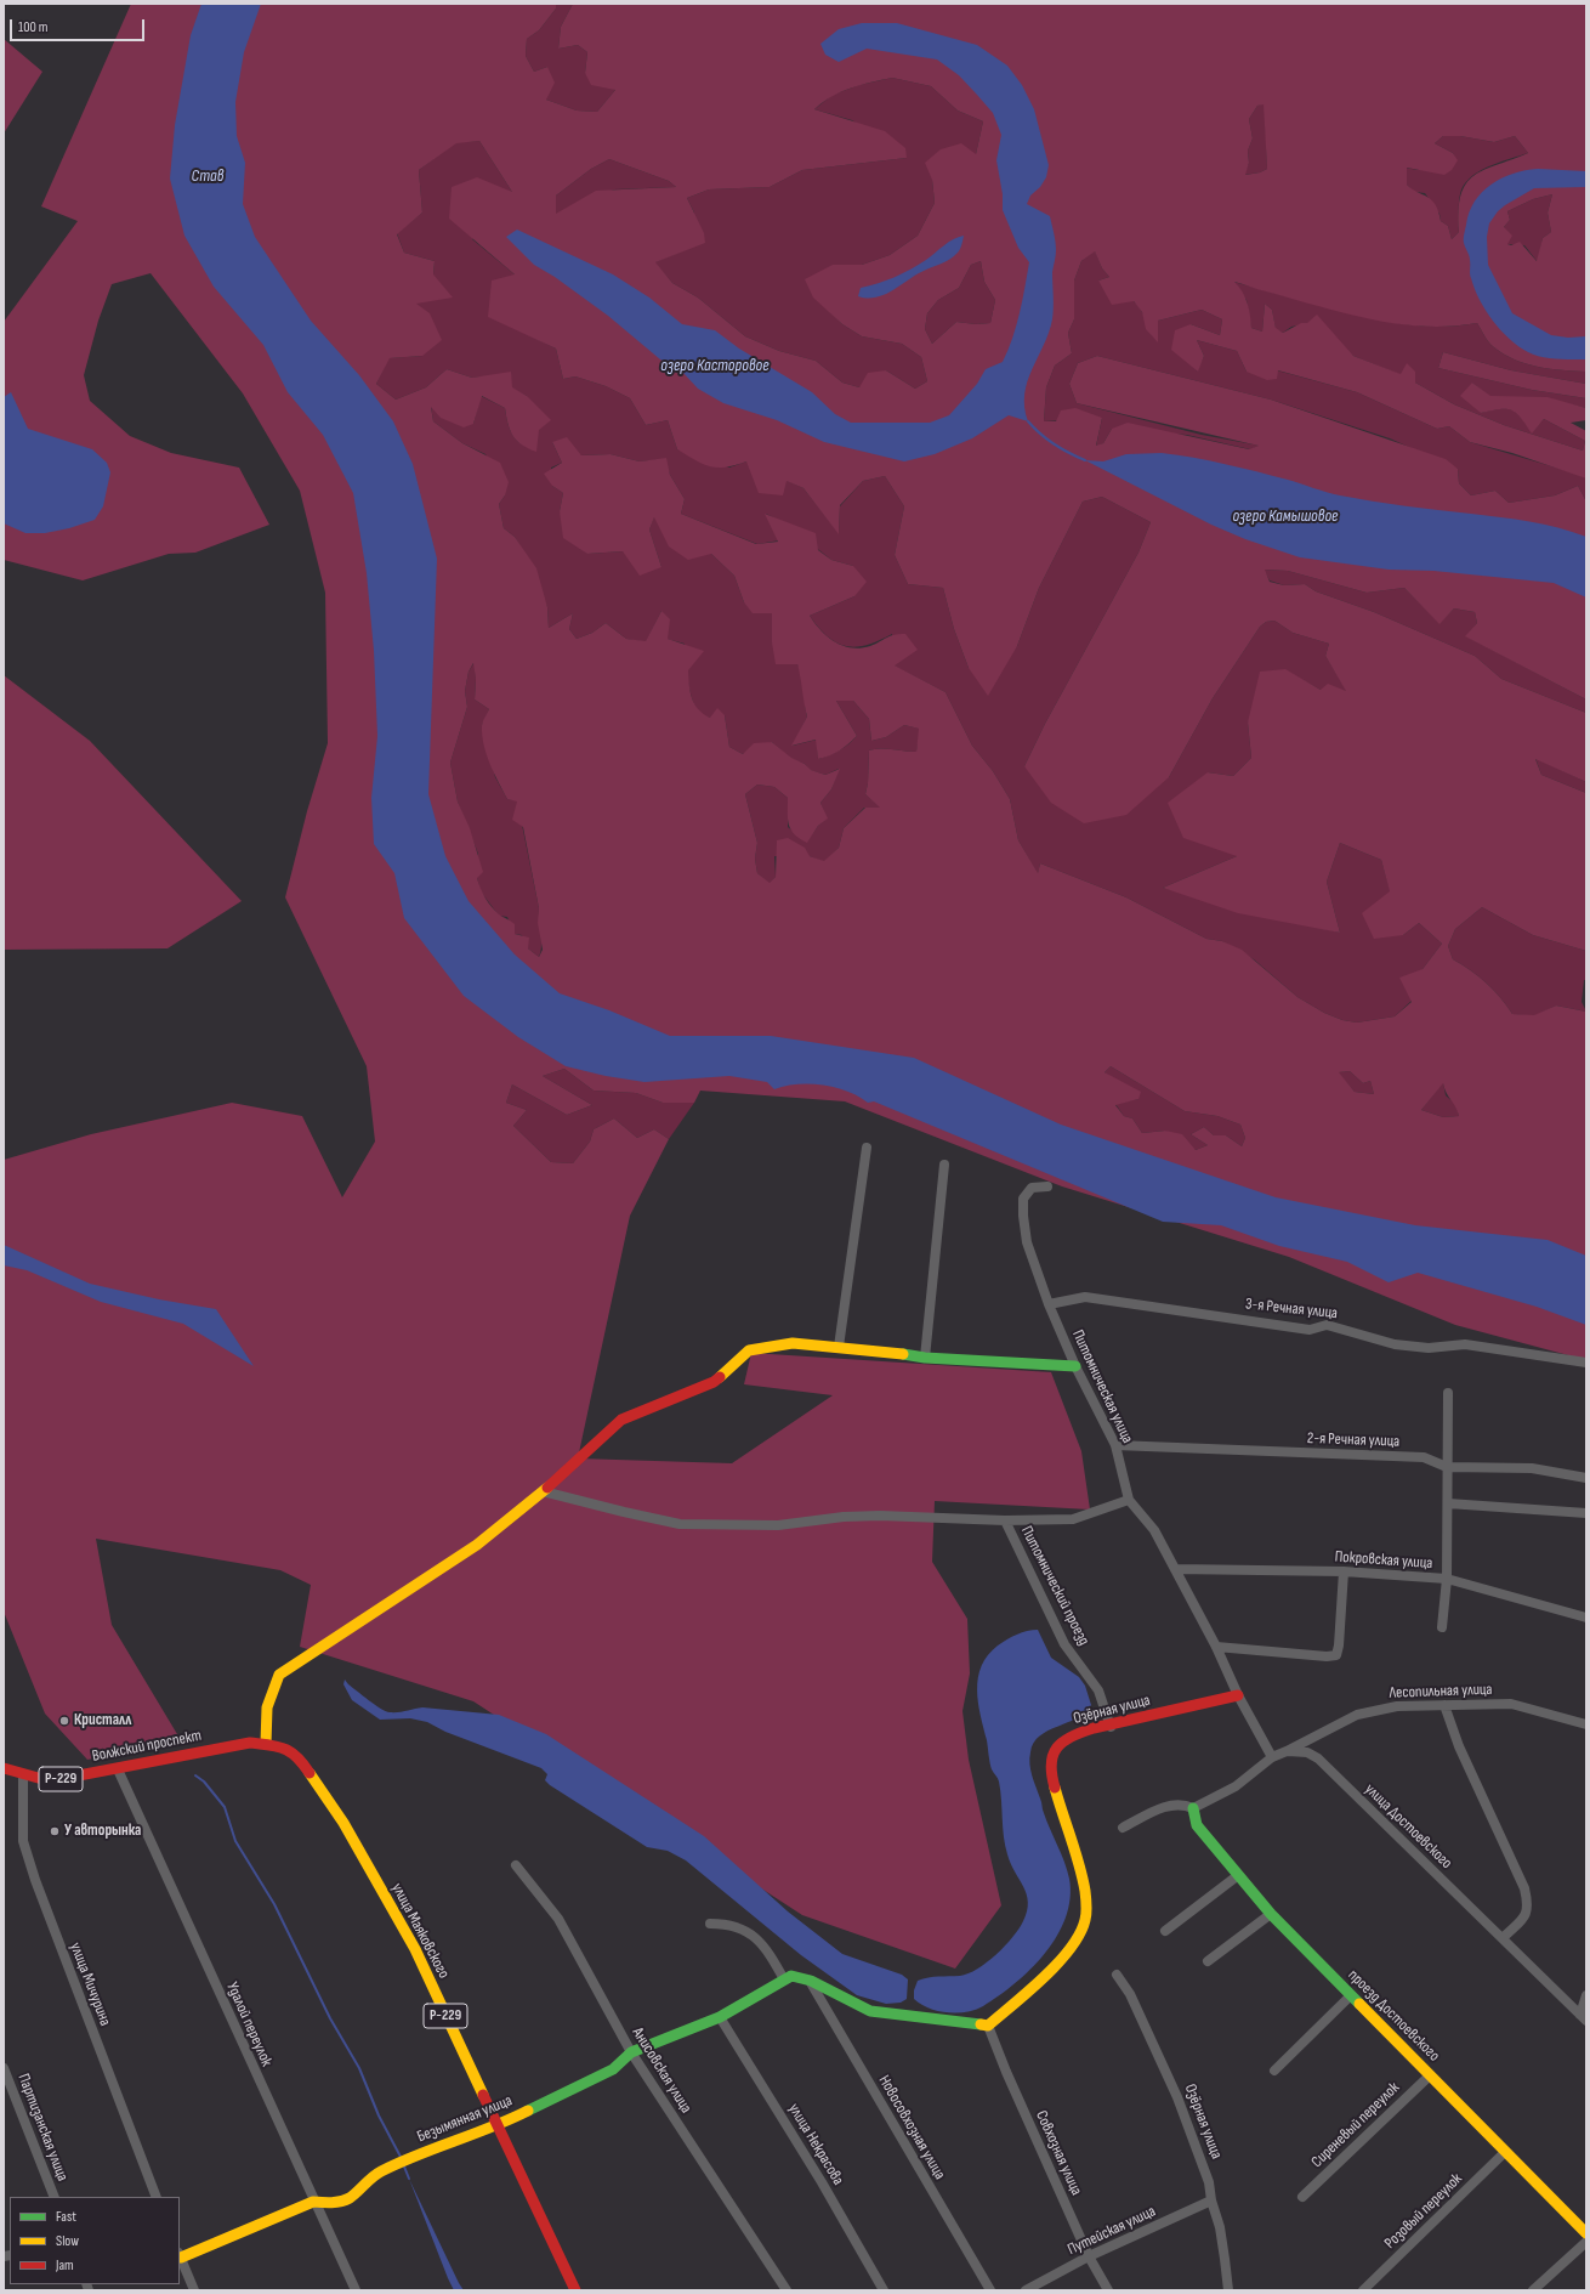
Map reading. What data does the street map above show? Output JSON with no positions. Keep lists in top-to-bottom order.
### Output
{
  "streets": {
    "street": [
      "3-я Речная улица",
      "Питомническая улица",
      "2-я Речная улица",
      "Покровская улица",
      "Питомнический проезд",
      "Лесопильная улица",
      "Озёрная улица",
      "Волжский проспект",
      "Р-229",
      "улица Достоевского",
      "улица Маяковского",
      "улица Мичурина",
      "проезд Достоевского",
      "Удалой переулок",
      "Анисовская улица",
      "Безымянная улица",
      "Сиреневый переулок",
      "Партизанская улица",
      "Новосовхозная улица",
      "улица Некрасова",
      "Совхозная улица",
      "Розовый переулок",
      "Путейская улица"
    ]
  },
  "crossings": [
    ["3-я Речная улица", "Питомническая улица"],
    ["Питомническая улица", "2-я Речная улица"],
    ["Питомническая улица", "Покровская улица"],
    ["Питомническая улица", "Питомнический проезд"],
    ["Питомническая улица", "Лесопильная улица"],
    ["Питомническая улица", "Озёрная улица"],
    ["Питомнический проезд", "Озёрная улица"],
    ["Лесопильная улица", "улица Достоевского"],
    ["Лесопильная улица", "проезд Достоевского"],
    ["Озёрная улица", "Совхозная улица"],
    ["Озёрная улица", "Путейская улица"],
    ["Волжский проспект", "улица Маяковского"],
    ["Волжский проспект", "улица Мичурина"],
    ["Волжский проспект", "Удалой переулок"],
    ["улица Маяковского", "Безымянная улица"],
    ["проезд Достоевского", "Сиреневый переулок"],
    ["проезд Достоевского", "Розовый переулок"],
    ["Удалой переулок", "Безымянная улица"],
    ["Анисовская улица", "Безымянная улица"],
    ["Безымянная улица", "улица Некрасова"],
    ["Совхозная улица", "Путейская улица"]
  ],
  "water": ["Став", "озеро Касторовое", "озеро Камышовое"],
  "places": ["Кристалл", "У авторынка"],
  "legend": ["Fast", "Slow", "Jam"],
  "scale_bar": "100 m"
}
